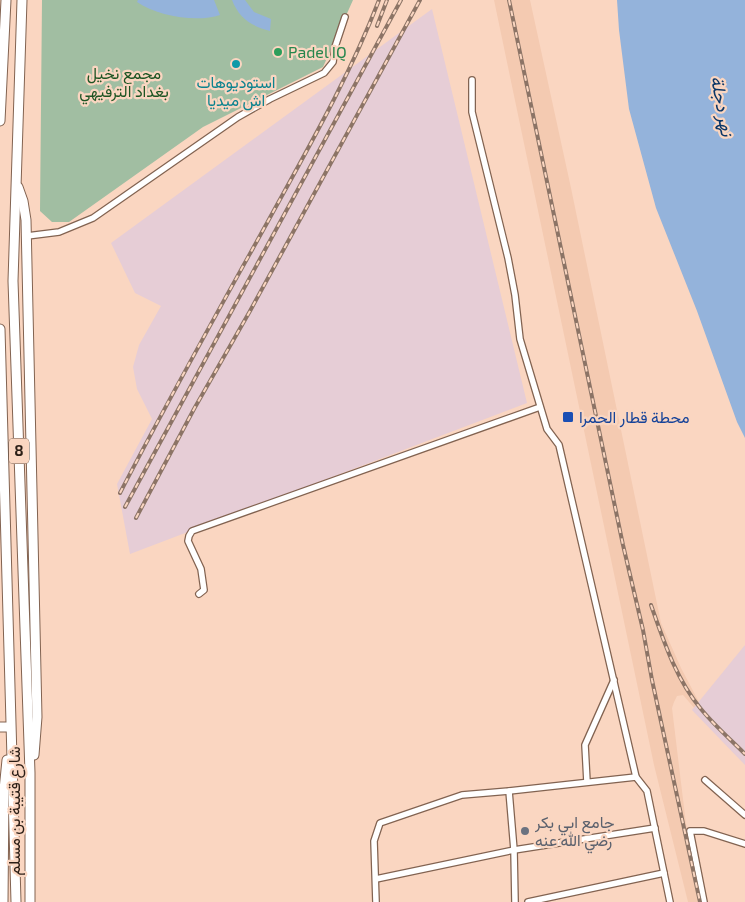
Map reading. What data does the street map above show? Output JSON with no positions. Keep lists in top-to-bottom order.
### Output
{
  "streets": {
    "highway": ["8", "شارع قتيبة بن مسلم"]
  },
  "water": ["نهر دجلة"],
  "parks": ["مجمع نخيل بغداد الترفيهي"],
  "places": {
    "other": ["Padel IQ", "استوديوهات اش ميديا", "جامع ابي بكر رضي الله عنه"],
    "transit": ["محطة قطار الحمرا"]
  }
}
